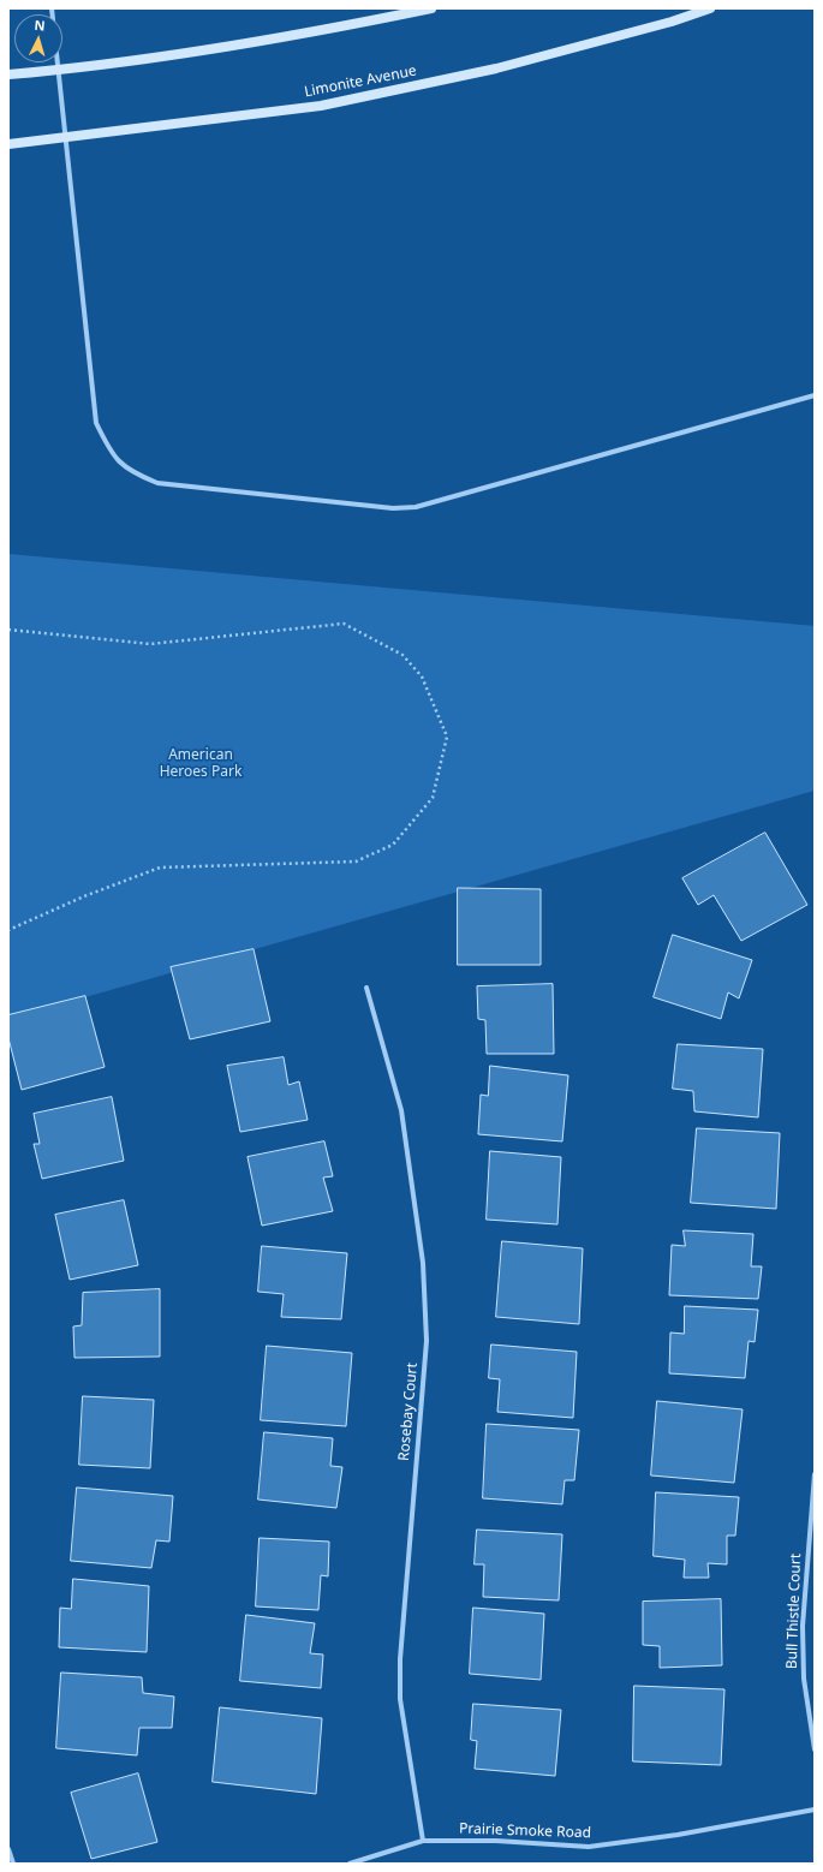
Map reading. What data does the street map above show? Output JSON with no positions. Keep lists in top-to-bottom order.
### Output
{
  "streets": {
    "main road": ["Limonite Avenue"],
    "street": ["Rosebay Court", "Bull Thistle Court", "Prairie Smoke Road"]
  },
  "crossings": [
    ["Rosebay Court", "Prairie Smoke Road"]
  ],
  "parks": ["American Heroes Park"],
  "north": "top"
}
